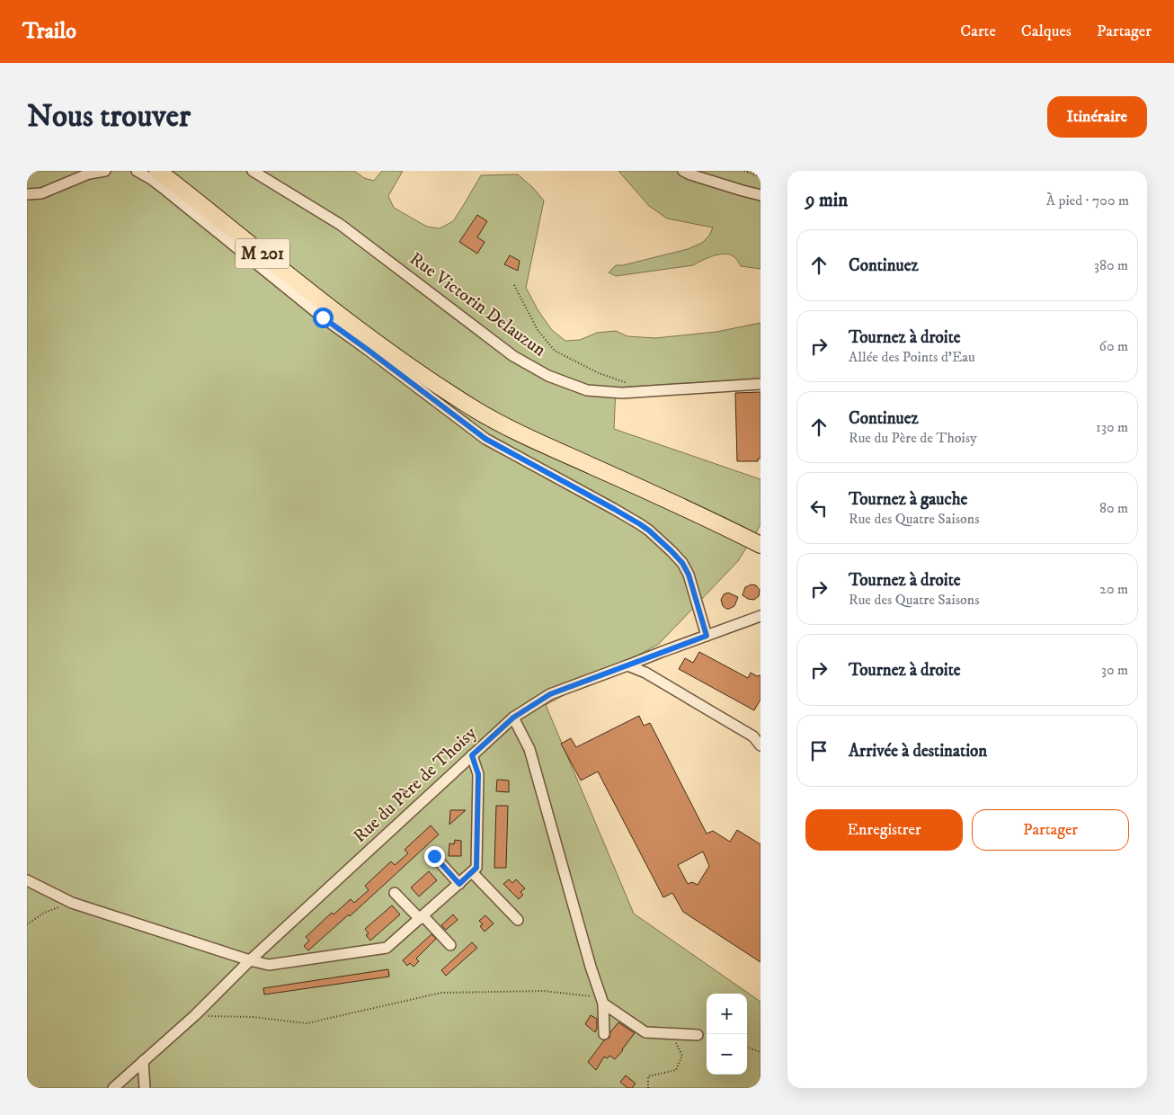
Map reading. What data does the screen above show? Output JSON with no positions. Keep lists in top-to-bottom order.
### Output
{
  "streets": {
    "highway": ["M 201"],
    "street": ["Rue Victorin Delauzun", "Rue du Père de Thoisy"]
  },
  "page": {
    "header": "Trailo",
    "nav": ["Carte", "Calques", "Partager"],
    "buttons": [
      "Itinéraire",
      ["Enregistrer", "Partager"]
    ],
    "title": "Nous trouver",
    "heading": ["9 min", "À pied · 700 m"],
    "list": [
      ["Continuez", "380 m"],
      ["Tournez à droite", "Allée des Points d'Eau", "60 m"],
      ["Continuez", "Rue du Père de Thoisy", "130 m"],
      ["Tournez à gauche", "Rue des Quatre Saisons", "80 m"],
      ["Tournez à droite", "Rue des Quatre Saisons", "20 m"],
      ["Tournez à droite", "30 m"],
      "Arrivée à destination"
    ],
    "map_buttons": ["+", "−"]
  }
}
